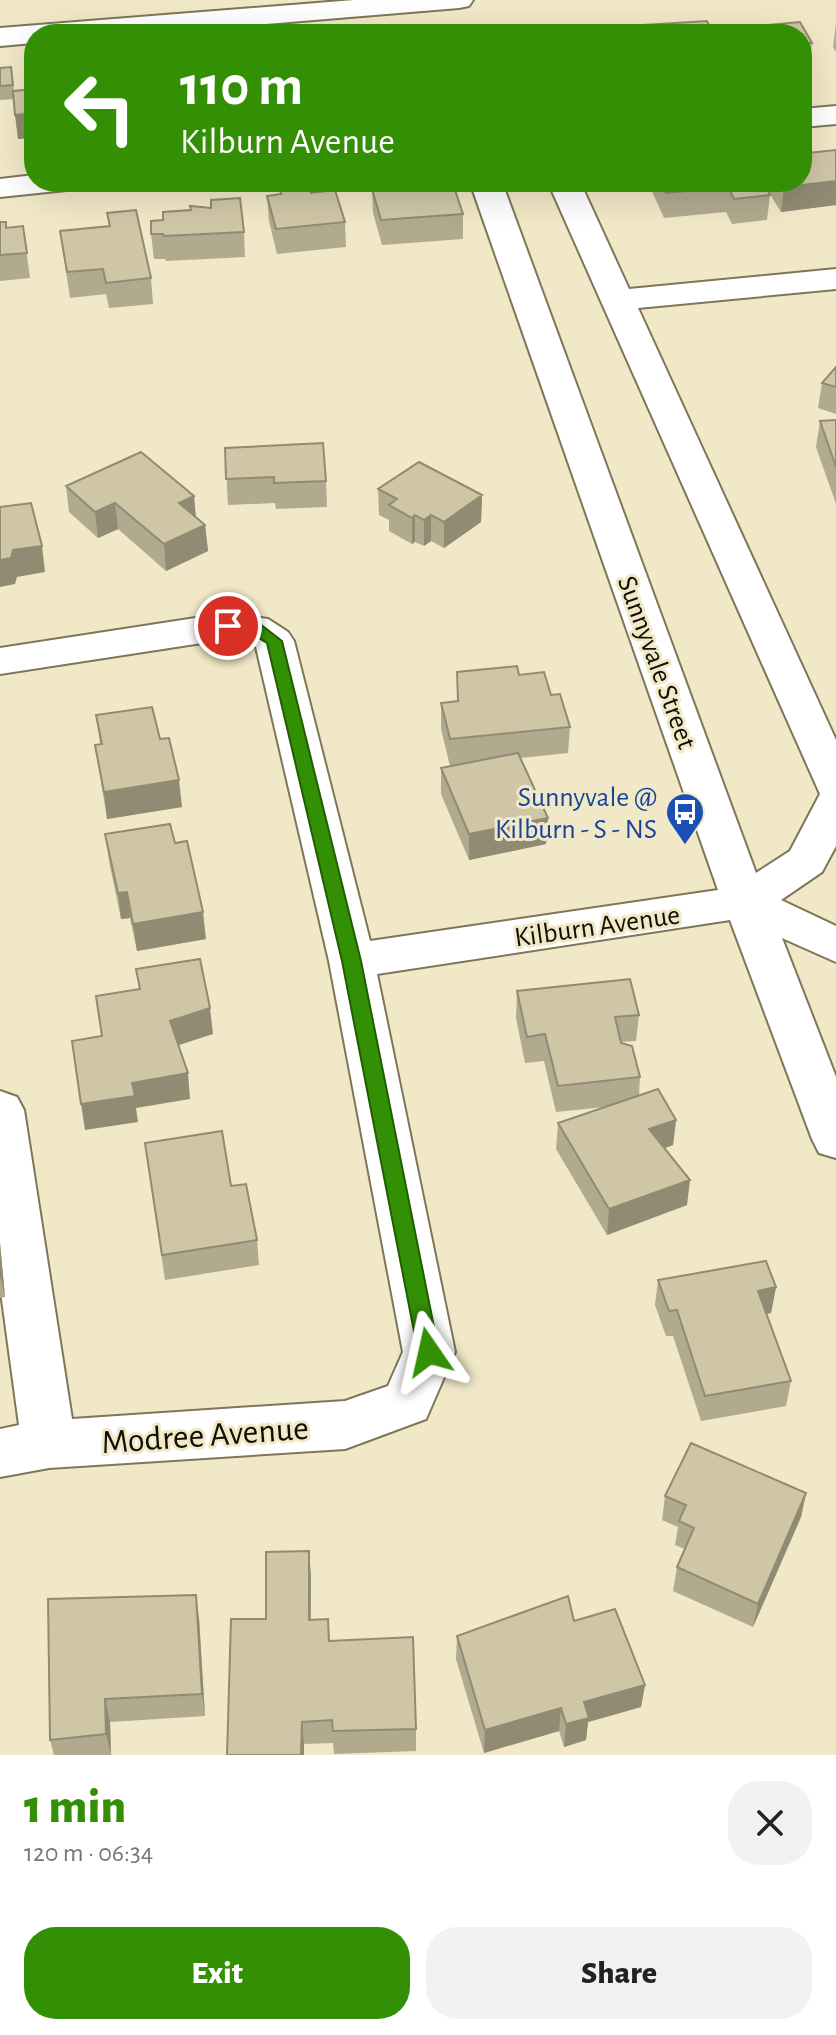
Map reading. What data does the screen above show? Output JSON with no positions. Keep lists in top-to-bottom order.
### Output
{
  "streets": {
    "street": ["Sunnyvale Street", "Kilburn Avenue", "Modree Avenue"]
  },
  "crossings": [
    ["Sunnyvale Street", "Kilburn Avenue"],
    ["Kilburn Avenue", "Modree Avenue"]
  ],
  "places": {
    "bus stop": ["Sunnyvale @ Kilburn - S - NS"]
  },
  "page": {
    "turn": ["110 m", "Kilburn Avenue"],
    "heading": ["1 min", "120 m · 06:34"],
    "buttons": ["Exit", "Share"]
  }
}
